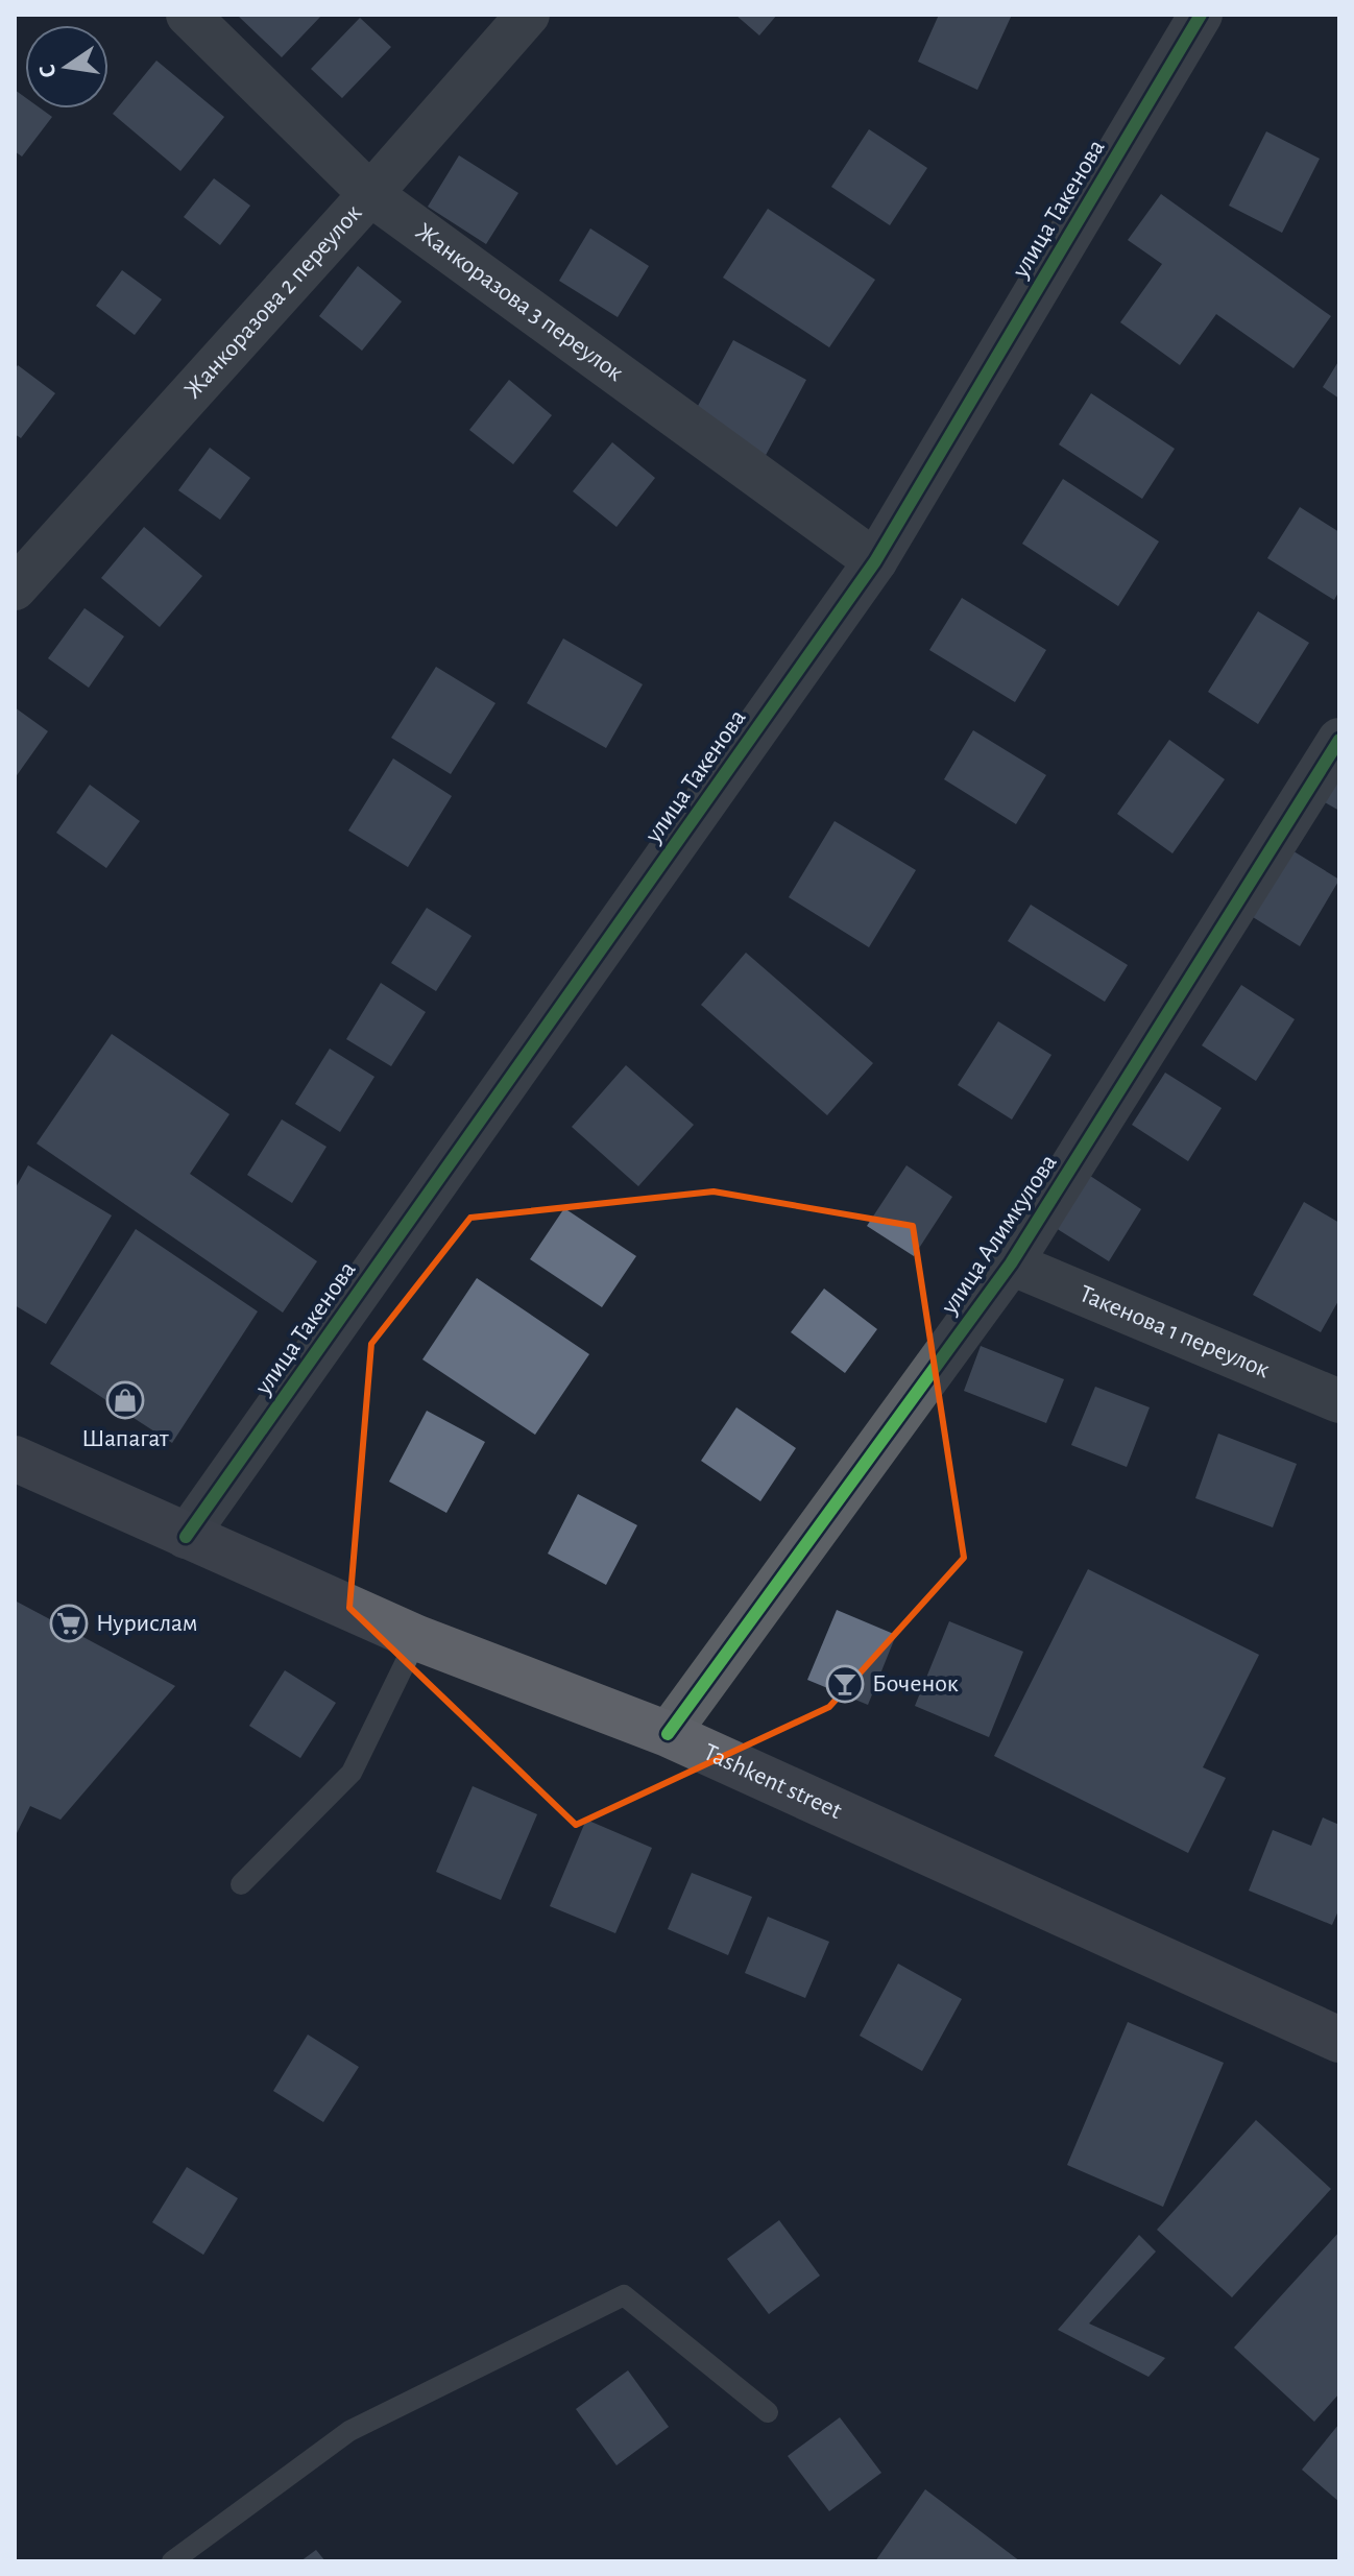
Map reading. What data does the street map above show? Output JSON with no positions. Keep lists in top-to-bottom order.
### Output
{
  "streets": {
    "main road": ["Tashkent street"],
    "street": [
      "улица Такенова",
      "Жанкоразова 2 переулок",
      "Жанкоразова 3 переулок",
      "улица Алимкулова",
      "Такенова 1 переулок"
    ]
  },
  "crossings": [
    ["улица Такенова", "Жанкоразова 3 переулок"],
    ["улица Такенова", "Tashkent street"],
    ["Жанкоразова 2 переулок", "Жанкоразова 3 переулок"],
    ["улица Алимкулова", "Такенова 1 переулок"],
    ["улица Алимкулова", "Tashkent street"]
  ],
  "places": {
    "shop": ["Шапагат"],
    "supermarket": ["Нурислам"],
    "bar": ["Боченок"]
  },
  "north": "left"
}
